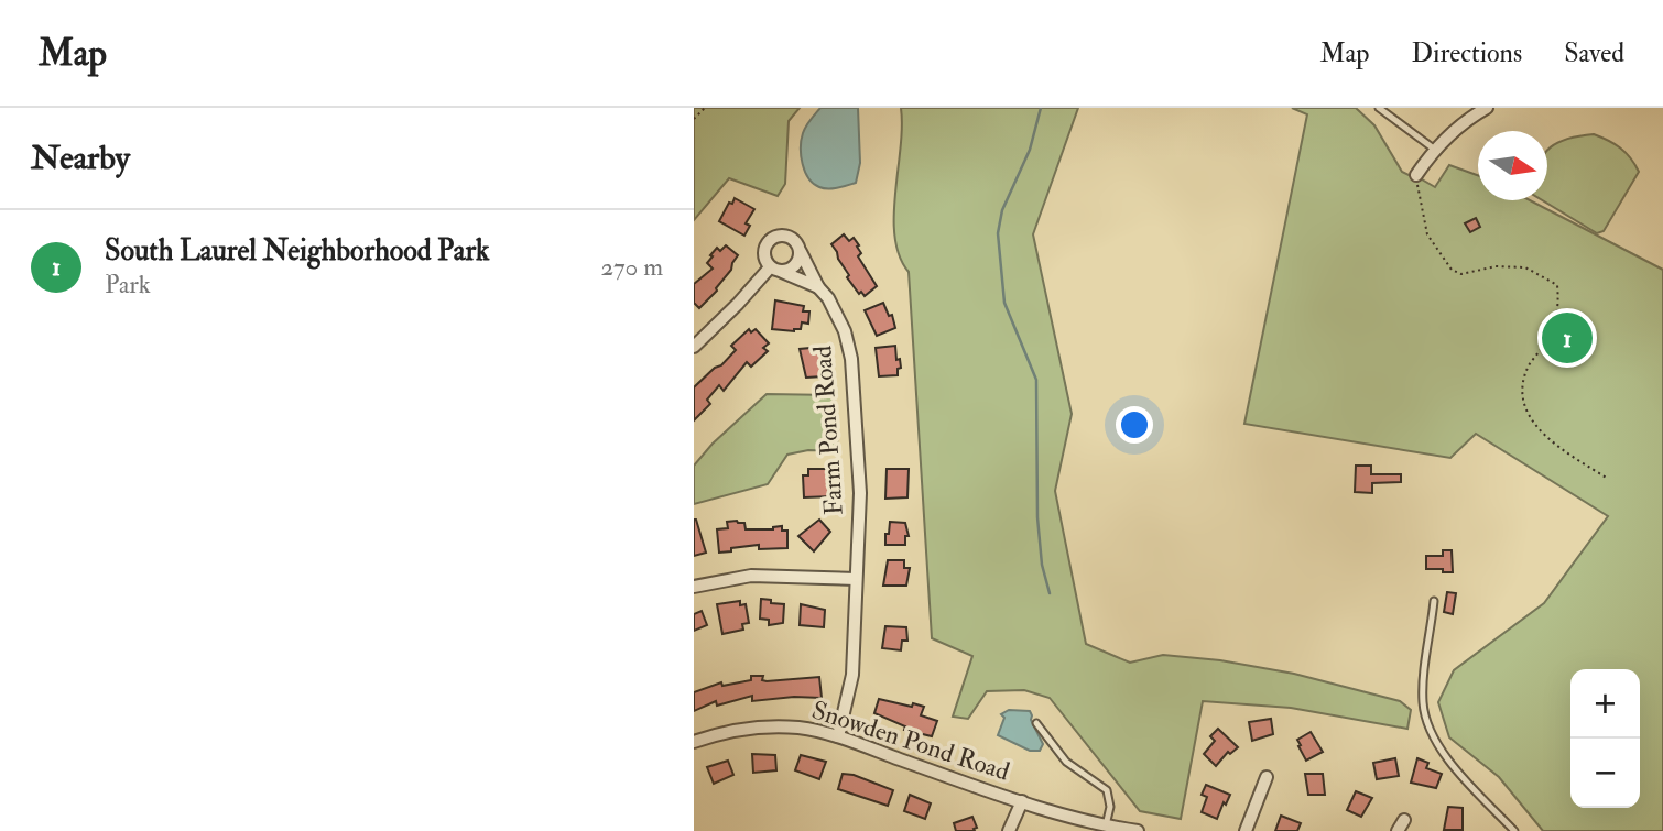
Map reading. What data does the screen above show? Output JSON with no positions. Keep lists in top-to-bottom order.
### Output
{
  "streets": {
    "street": ["Farm Pond Road", "Snowden Pond Road"]
  },
  "crossings": [
    ["Farm Pond Road", "Snowden Pond Road"]
  ],
  "north": "right",
  "page": {
    "header": "Map",
    "nav": ["Map", "Directions", "Saved"],
    "heading": "Nearby",
    "list": [
      {
        "mark": "1",
        "name": "South Laurel Neighborhood Park",
        "note": "Park",
        "value": "270 m"
      }
    ],
    "pins": "1",
    "map_buttons": ["+", "−"]
  }
}
